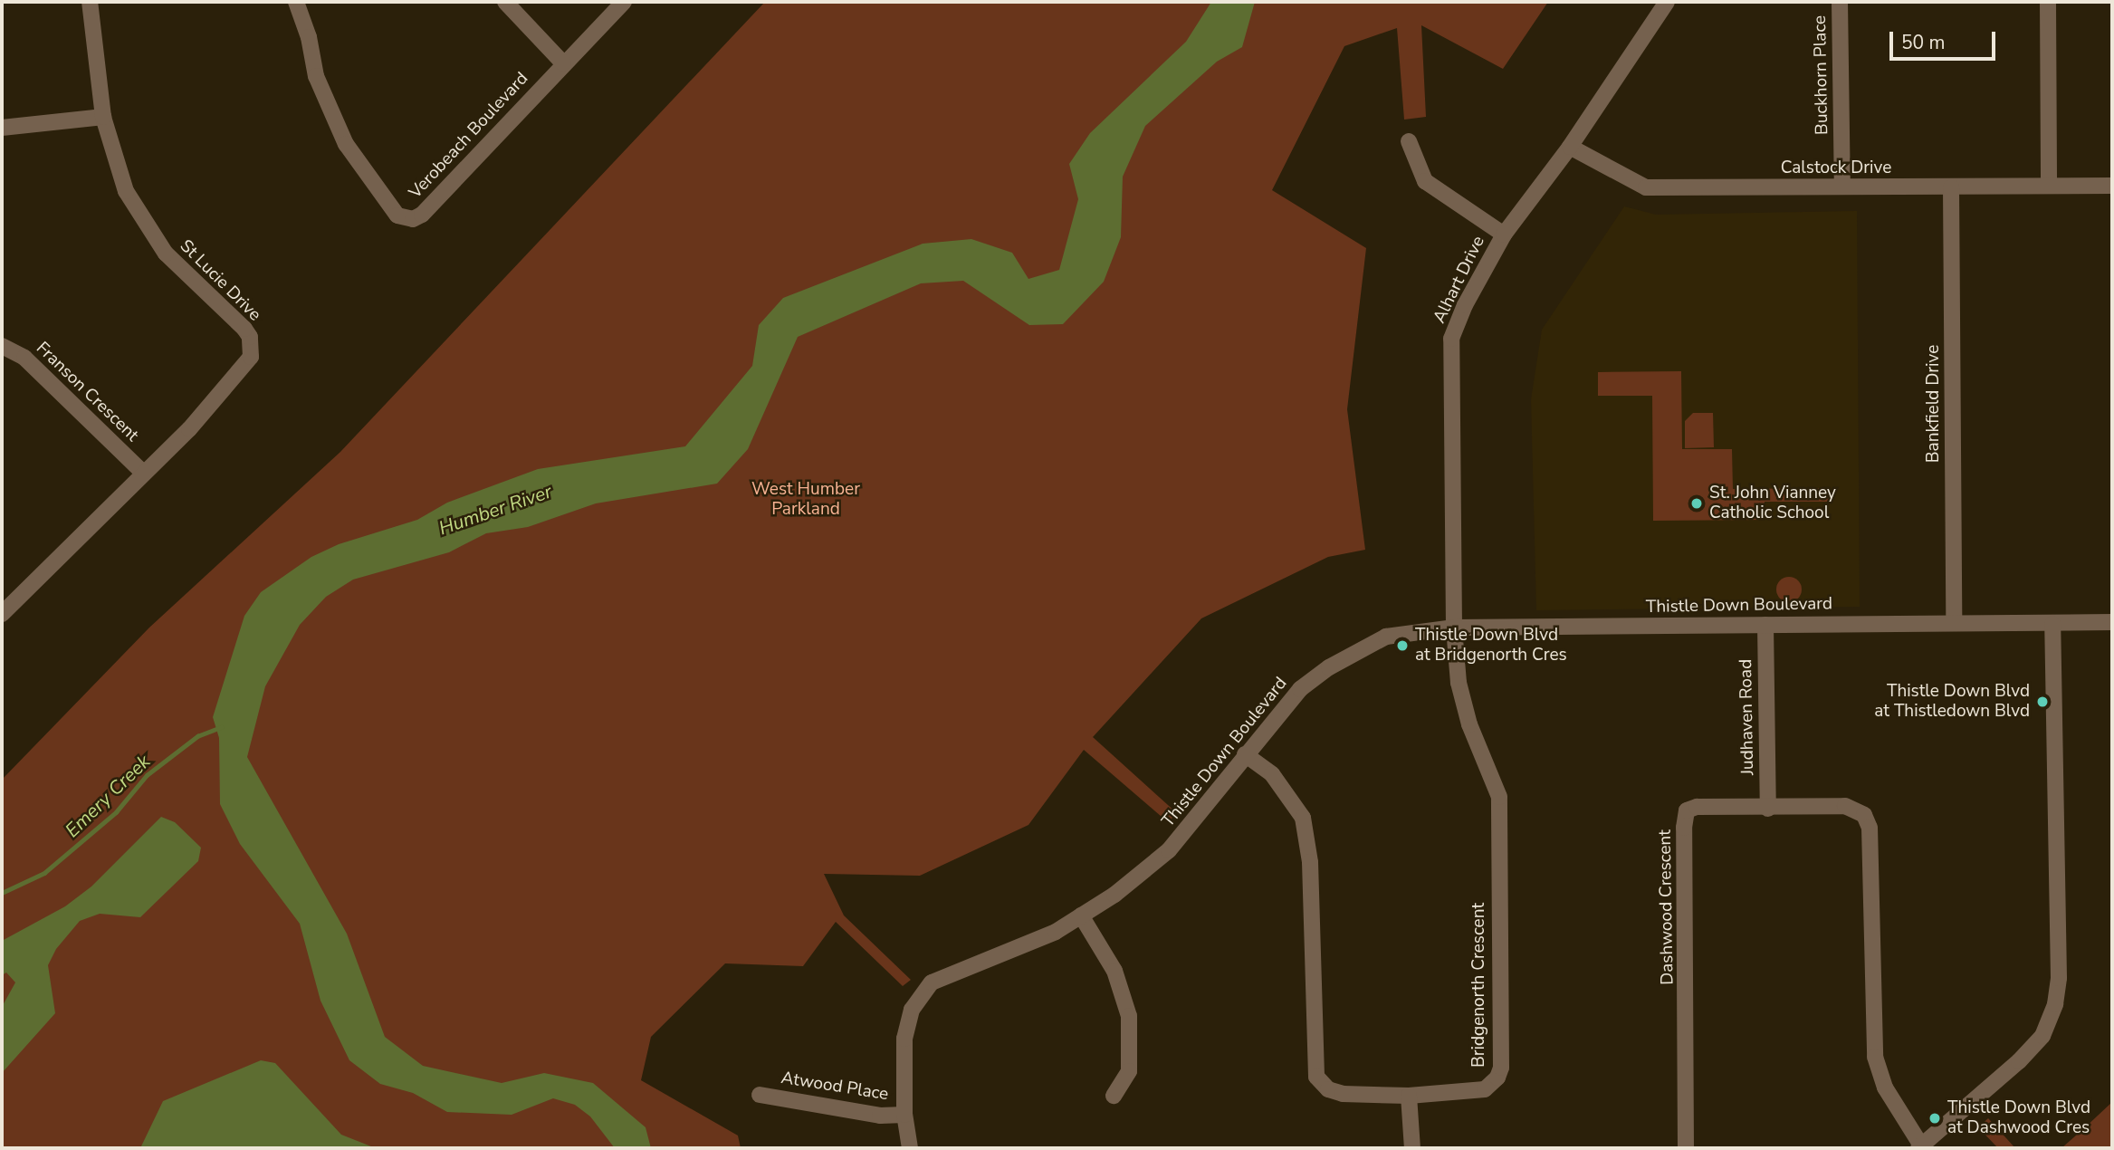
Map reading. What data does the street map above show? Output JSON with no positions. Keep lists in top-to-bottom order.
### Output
{
  "streets": {
    "street": [
      "Buckhorn Place",
      "Verobeach Boulevard",
      "Calstock Drive",
      "Alhart Drive",
      "St Lucie Drive",
      "Franson Crescent",
      "Bankfield Drive",
      "Thistle Down Boulevard",
      "Judhaven Road",
      "Dashwood Crescent",
      "Bridgenorth Crescent",
      "Atwood Place"
    ]
  },
  "crossings": [
    ["Buckhorn Place", "Calstock Drive"],
    ["Calstock Drive", "Alhart Drive"],
    ["Calstock Drive", "Bankfield Drive"],
    ["Alhart Drive", "Thistle Down Boulevard"],
    ["Alhart Drive", "Bridgenorth Crescent"],
    ["St Lucie Drive", "Franson Crescent"],
    ["Bankfield Drive", "Thistle Down Boulevard"],
    ["Thistle Down Boulevard", "Judhaven Road"],
    ["Thistle Down Boulevard", "Bridgenorth Crescent"],
    ["Thistle Down Boulevard", "Atwood Place"],
    ["Judhaven Road", "Dashwood Crescent"]
  ],
  "water": ["Humber River", "Emery Creek"],
  "parks": ["West Humber Parkland"],
  "places": [
    "St. John Vianney Catholic School",
    "Thistle Down Blvd at Bridgenorth Cres",
    "Thistle Down Blvd at Thistledown Blvd",
    "Thistle Down Blvd at Dashwood Cres"
  ],
  "scale_bar": "50 m"
}
